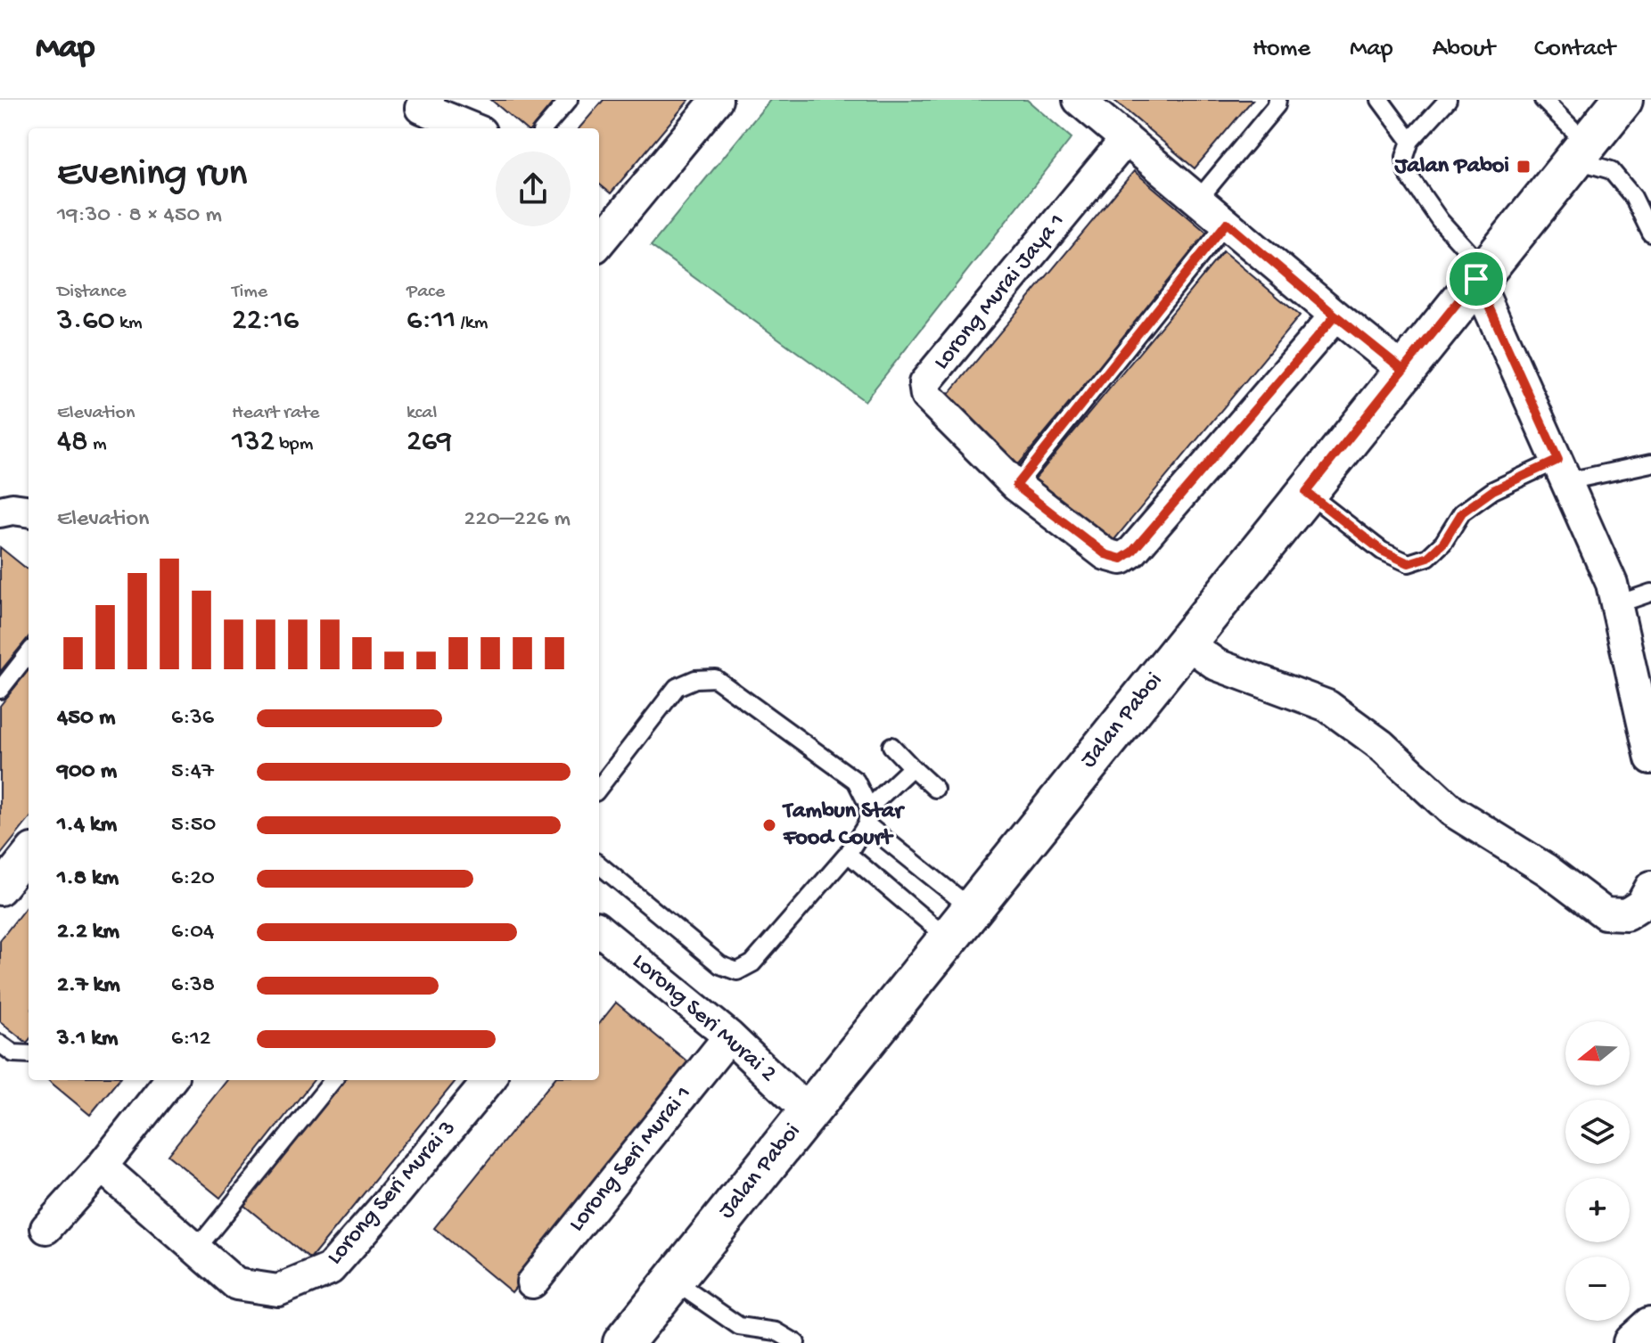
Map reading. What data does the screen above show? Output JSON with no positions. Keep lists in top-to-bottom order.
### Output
{
  "streets": {
    "main road": ["Jalan Paboi"],
    "street": [
      "Lorong Murai Jaya 1",
      "Lorong Seri Murai 2",
      "Lorong Seri Murai 1",
      "Lorong Seri Murai 3"
    ]
  },
  "crossings": [
    ["Jalan Paboi", "Lorong Seri Murai 2"],
    ["Lorong Seri Murai 2", "Lorong Seri Murai 1"]
  ],
  "places": {
    "transit": ["Jalan Paboi"],
    "other": ["Tambun Star Food Court"]
  },
  "north": "left",
  "page": {
    "header": "Map",
    "nav": [
      "Home",
      "Map",
      "About",
      "Contact"
    ],
    "heading": ["Evening run", "19:30 · 8 × 450 m"],
    "stats": [
      ["Distance", "3.60 km"],
      ["Time", "22:16"],
      ["Pace", "6:11 /km"],
      ["Elevation", "48 m"],
      ["Heart rate", "132 bpm"],
      ["kcal", "269"]
    ],
    "chart": ["Elevation", "220–226 m"],
    "list": [
      {
        "name": "450 m",
        "note": "6:36"
      },
      {
        "name": "900 m",
        "note": "5:47"
      },
      {
        "name": "1.4 km",
        "note": "5:50"
      },
      {
        "name": "1.8 km",
        "note": "6:20"
      },
      {
        "name": "2.2 km",
        "note": "6:04"
      },
      {
        "name": "2.7 km",
        "note": "6:38"
      },
      {
        "name": "3.1 km",
        "note": "6:12"
      }
    ],
    "map_buttons": ["+", "−"]
  }
}
